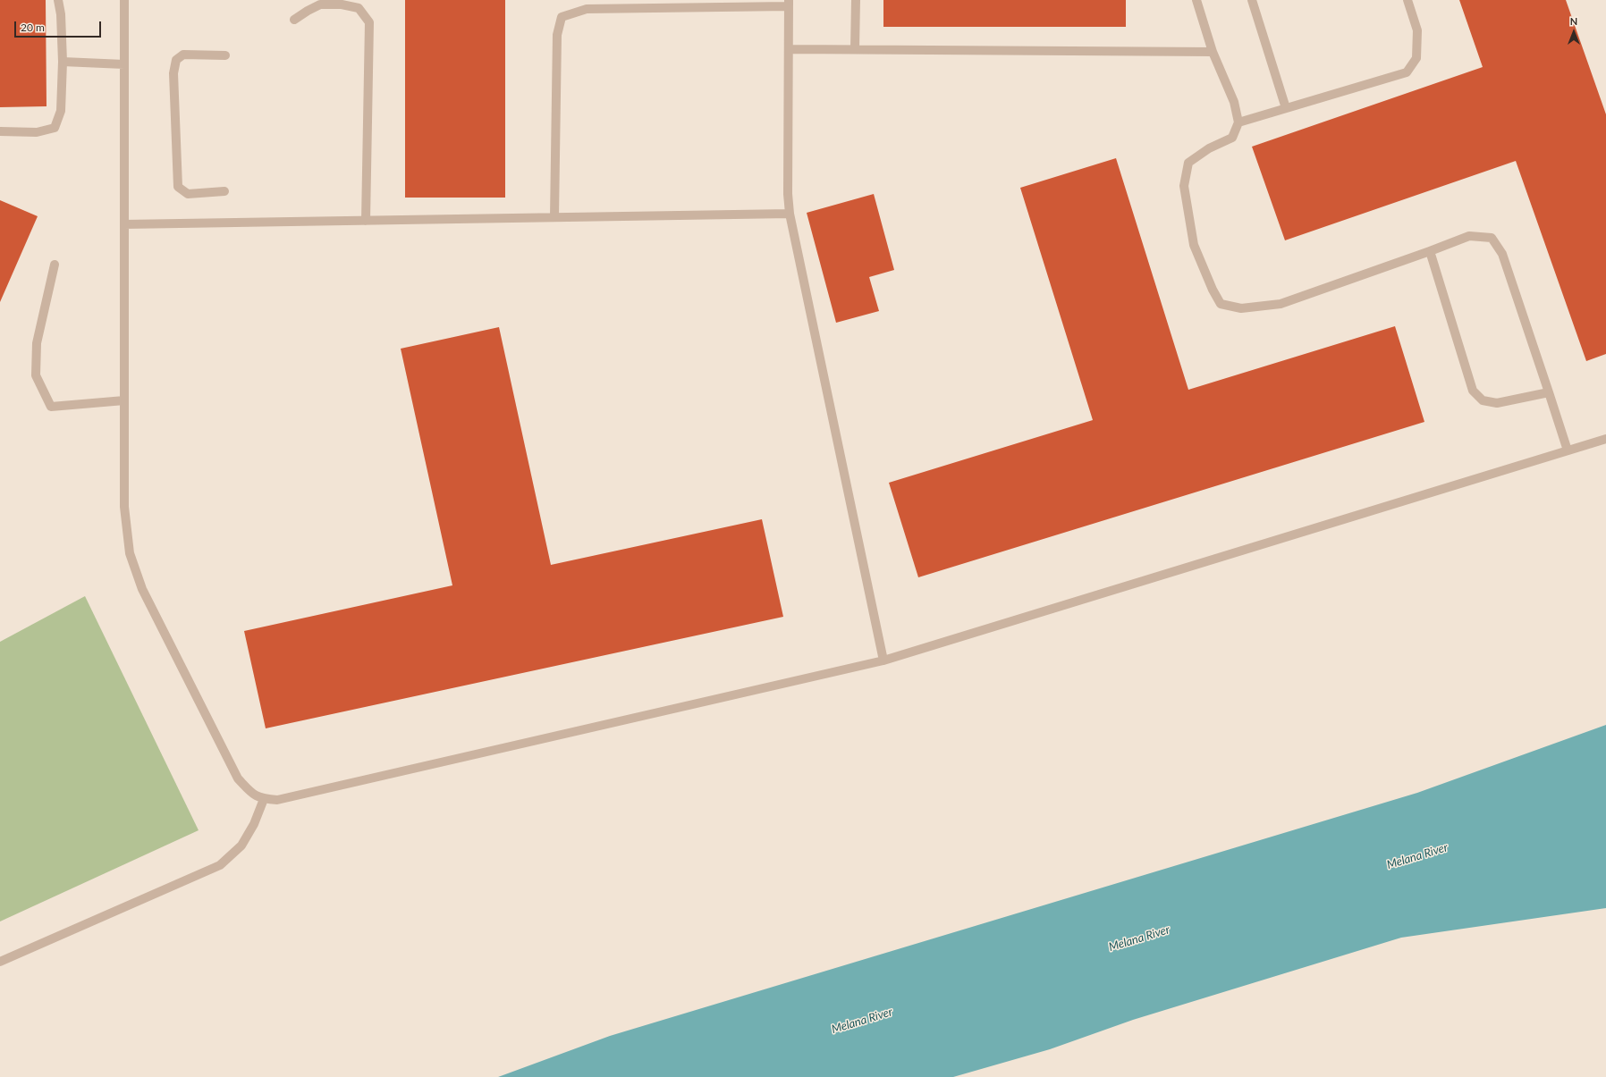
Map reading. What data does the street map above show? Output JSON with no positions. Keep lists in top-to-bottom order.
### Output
{
  "water": ["Melana River"],
  "scale_bar": "20 m",
  "north": "top"
}
